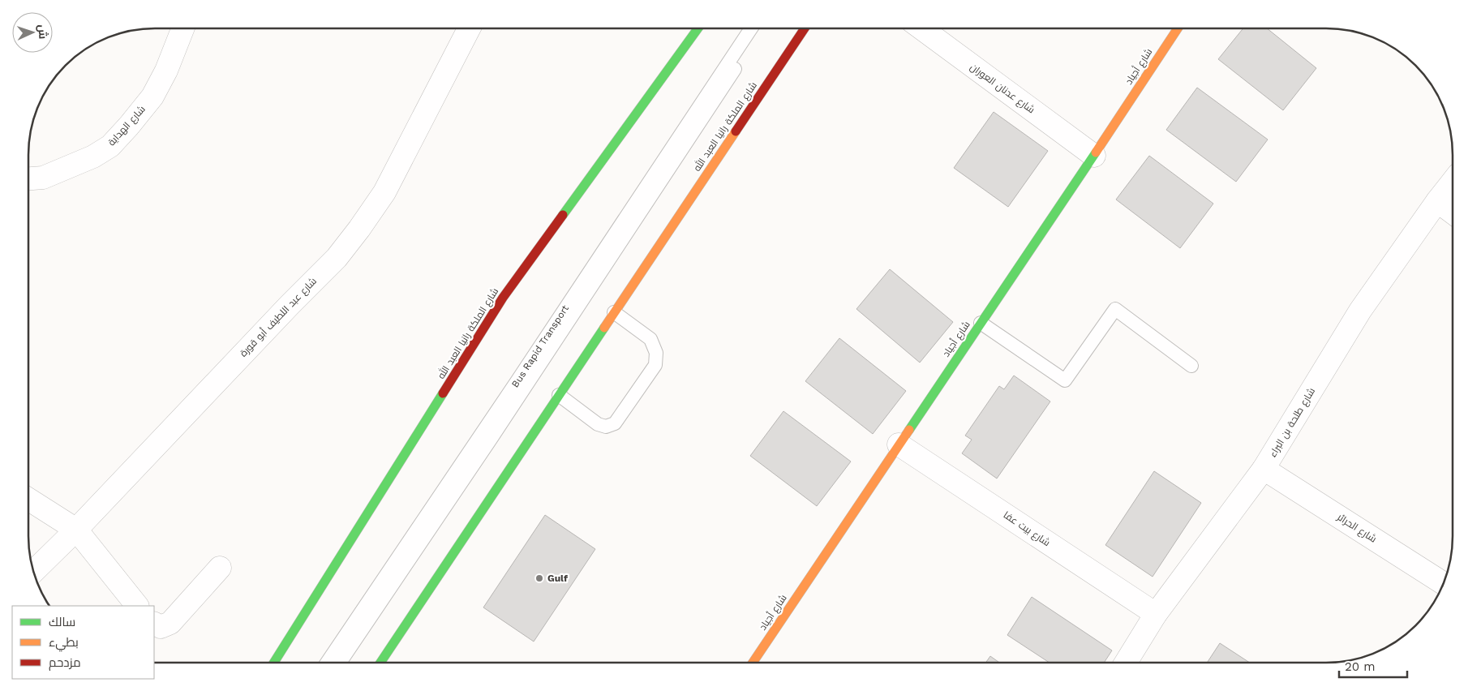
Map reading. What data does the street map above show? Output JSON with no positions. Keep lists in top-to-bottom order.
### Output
{
  "streets": {
    "main road": ["شارع أجياد", "شارع الملكة رانيا العبد الله"],
    "street": [
      "شارع عدنان العوران",
      "شارع الهداية",
      "شارع عبد اللطيف أبو قورة",
      "شارع طلحة بن البراء",
      "شارع الحرائر",
      "شارع بيت عفا"
    ],
    "lane": ["Bus Rapid Transport"]
  },
  "crossings": [
    ["شارع أجياد", "شارع عدنان العوران"],
    ["شارع أجياد", "شارع بيت عفا"],
    ["شارع طلحة بن البراء", "شارع الحرائر"],
    ["شارع طلحة بن البراء", "شارع بيت عفا"]
  ],
  "places": ["Gulf"],
  "legend": ["سالك", "بطيء", "مزدحم"],
  "scale_bar": "20 m",
  "north": "right"
}
